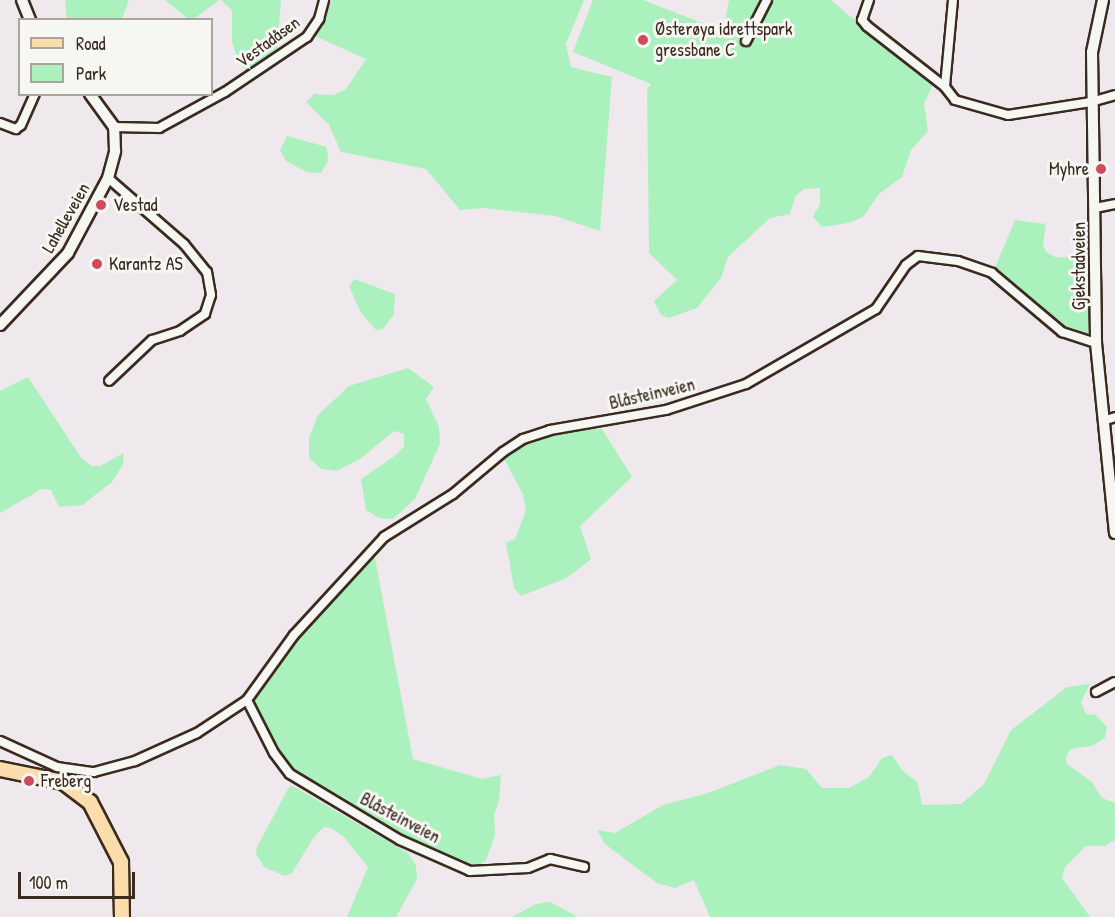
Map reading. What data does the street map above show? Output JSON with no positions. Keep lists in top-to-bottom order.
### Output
{
  "streets": {
    "street": [
      "Vestadåsen",
      "Lahelleveien",
      "Gjekstadveien",
      "Blåsteinveien"
    ]
  },
  "crossings": [
    ["Vestadåsen", "Lahelleveien"],
    ["Gjekstadveien", "Blåsteinveien"]
  ],
  "places": [
    "Østerøya idrettspark gressbane C",
    "Myhre",
    "Vestad",
    "Karantz AS",
    "Freberg"
  ],
  "legend": ["Road", "Park"],
  "scale_bar": "100 m"
}
